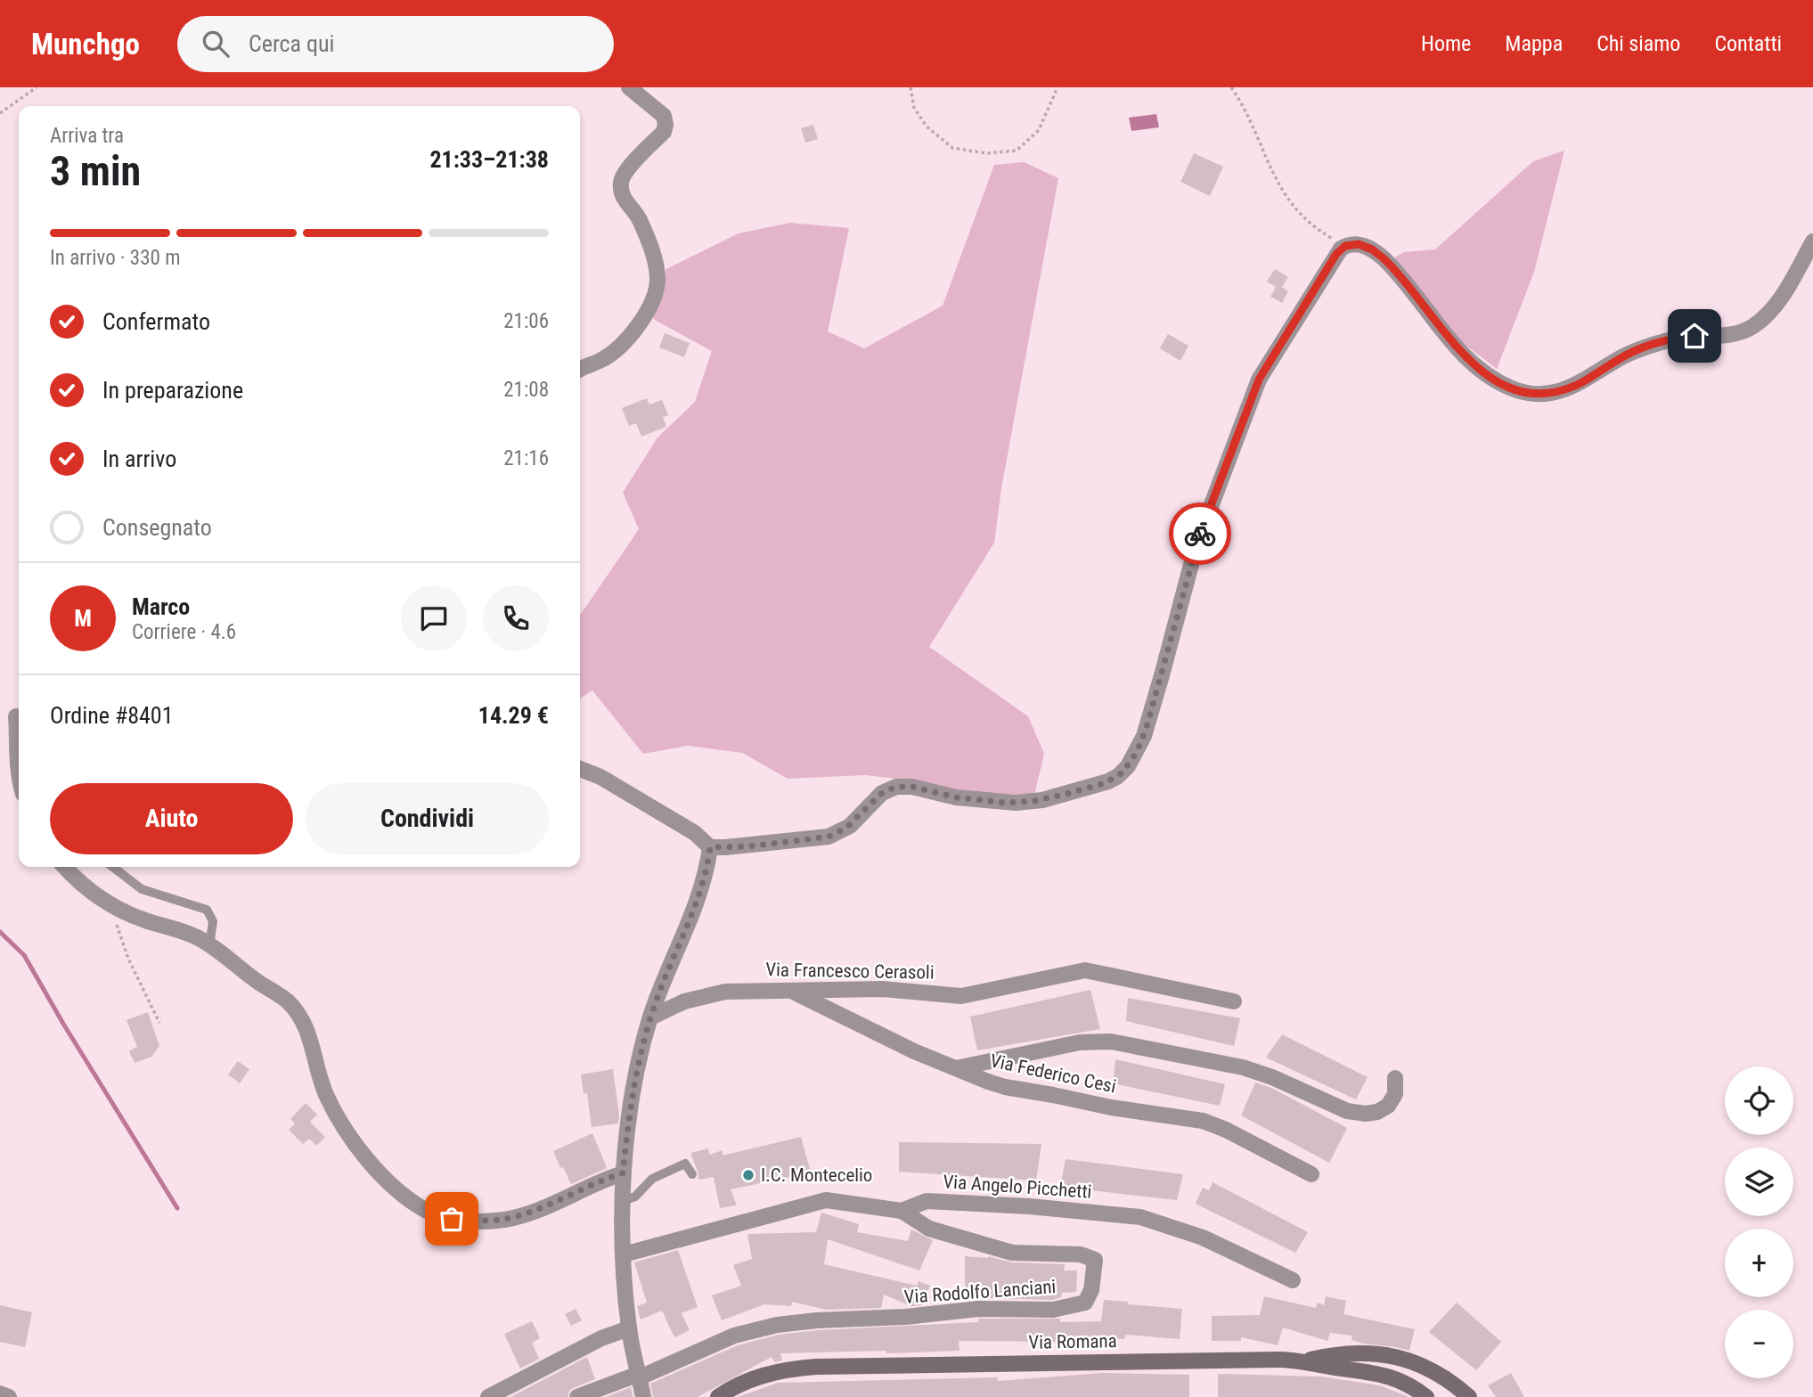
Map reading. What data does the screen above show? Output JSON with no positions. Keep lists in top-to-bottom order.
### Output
{
  "streets": {
    "street": [
      "Via Francesco Cerasoli",
      "Via Federico Cesi",
      "Via Angelo Picchetti",
      "Via Rodolfo Lanciani",
      "Via Romana"
    ]
  },
  "crossings": [
    ["Via Francesco Cerasoli", "Via Federico Cesi"],
    ["Via Angelo Picchetti", "Via Rodolfo Lanciani"]
  ],
  "places": ["I.C. Montecelio"],
  "page": {
    "header": "Munchgo",
    "search": "Cerca qui",
    "nav": [
      "Home",
      "Mappa",
      "Chi siamo",
      "Contatti"
    ],
    "heading": ["3 min", "Arriva tra", "21:33–21:38"],
    "panel": [
      "Marco",
      "Corriere · 4.6",
      "Ordine #8401",
      "14.29 €"
    ],
    "bar": "In arrivo · 330 m",
    "list": [
      ["Confermato", "21:06"],
      ["In preparazione", "21:08"],
      ["In arrivo", "21:16"],
      "Consegnato"
    ],
    "round": "M",
    "buttons": ["Aiuto", "Condividi"],
    "map_buttons": ["+", "−"]
  }
}
